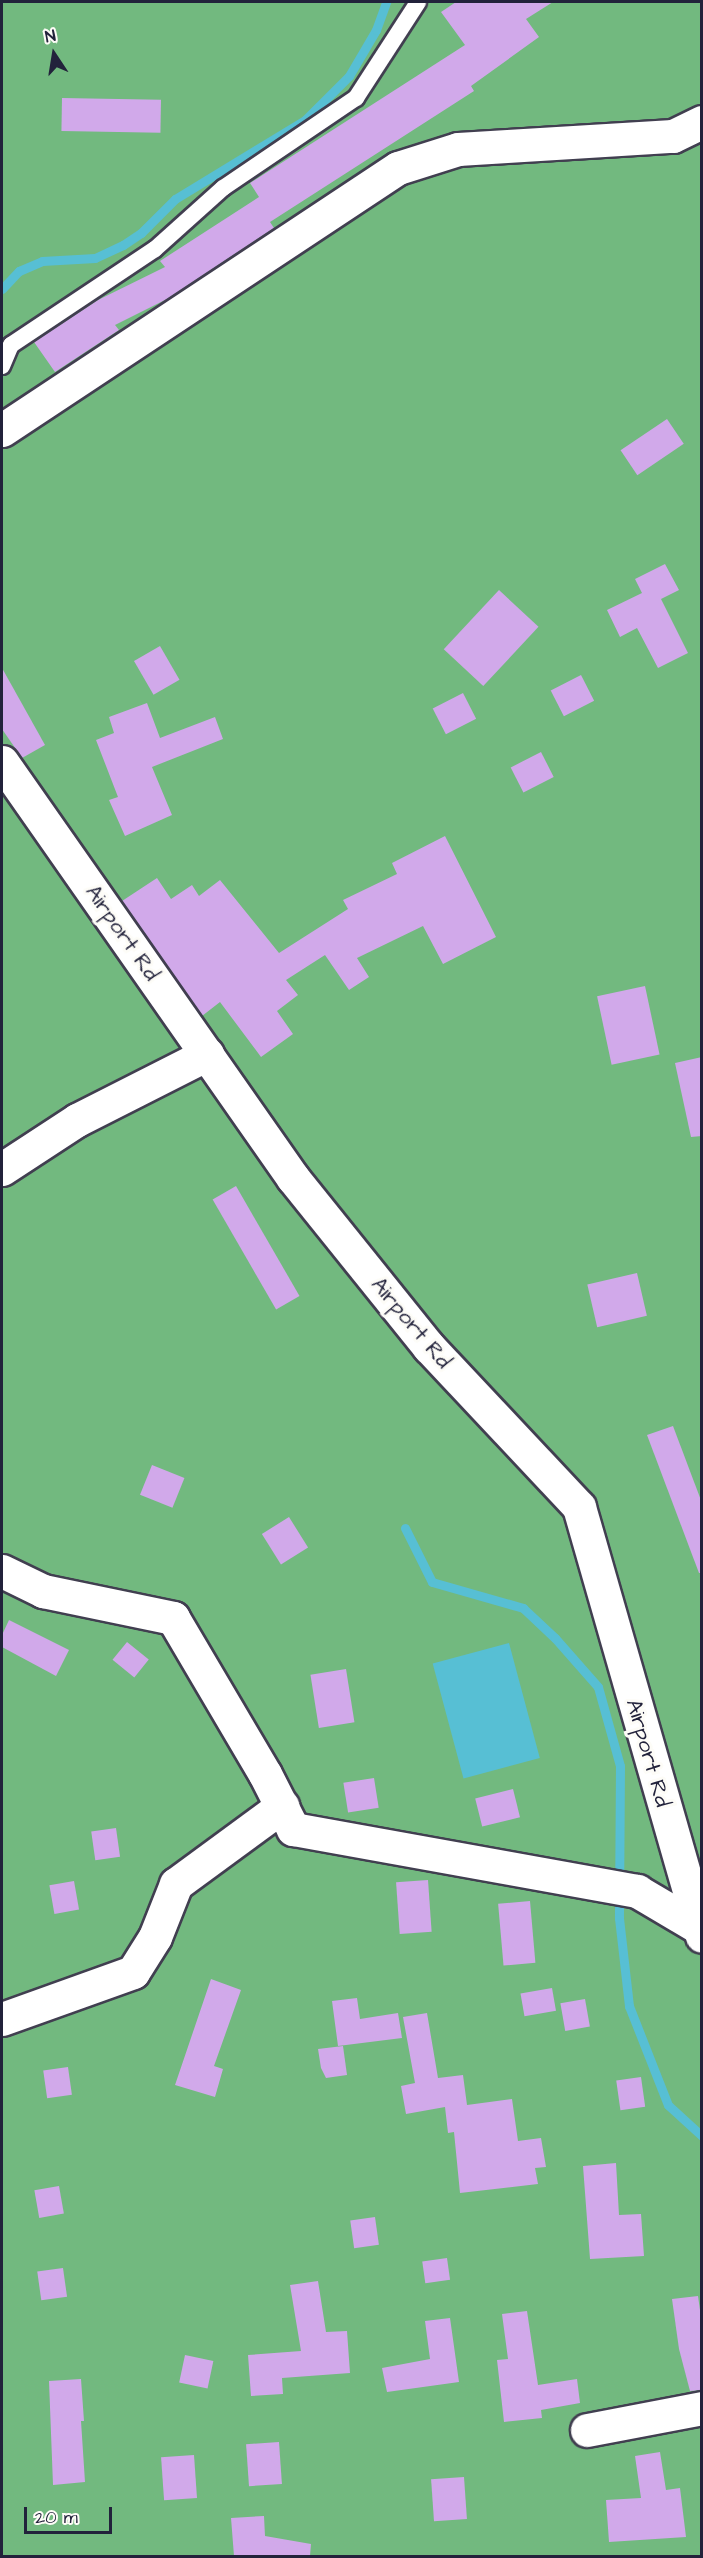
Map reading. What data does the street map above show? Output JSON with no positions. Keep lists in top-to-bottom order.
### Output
{
  "streets": {
    "street": ["Airport Rd"]
  },
  "scale_bar": "20 m",
  "north": "top"
}
